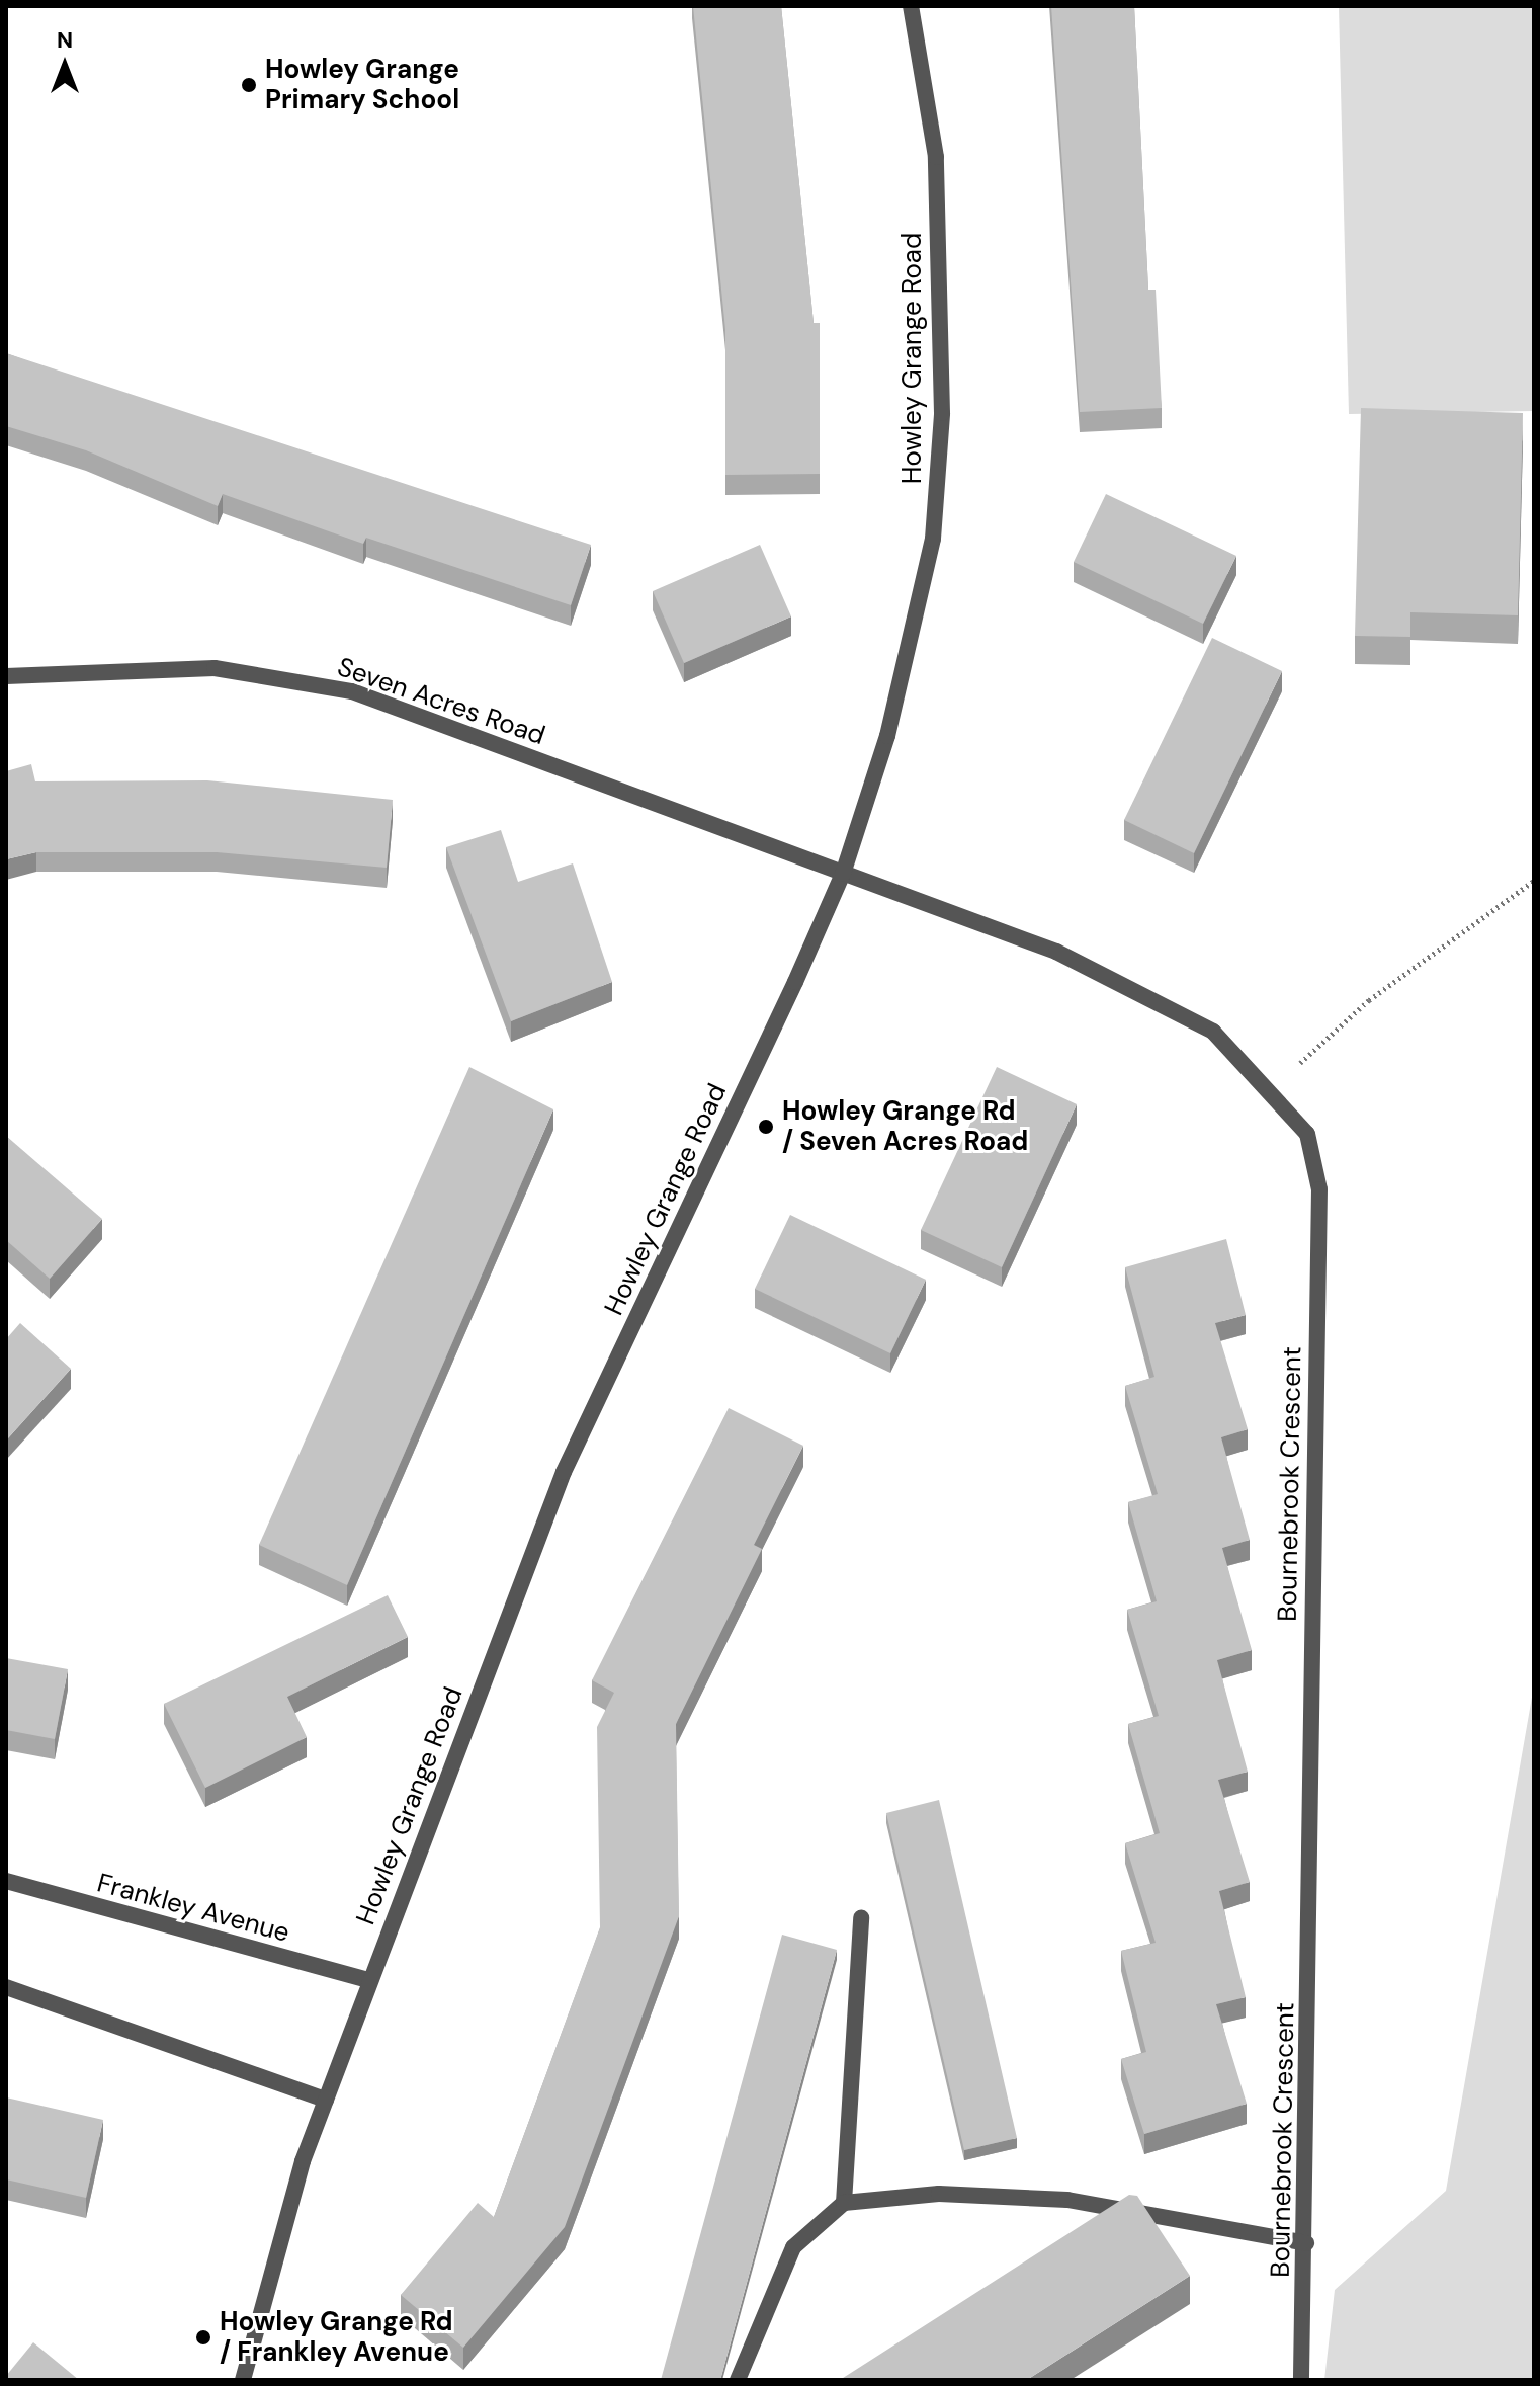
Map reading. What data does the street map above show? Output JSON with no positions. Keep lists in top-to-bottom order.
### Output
{
  "streets": {
    "street": [
      "Howley Grange Road",
      "Seven Acres Road",
      "Bournebrook Crescent",
      "Frankley Avenue"
    ]
  },
  "crossings": [
    ["Howley Grange Road", "Seven Acres Road"],
    ["Howley Grange Road", "Bournebrook Crescent"],
    ["Howley Grange Road", "Frankley Avenue"],
    ["Seven Acres Road", "Bournebrook Crescent"]
  ],
  "places": ["Howley Grange Primary School", "Howley Grange Rd / Seven Acres Road", "Howley Grange Rd / Frankley Avenue"],
  "north": "top"
}
